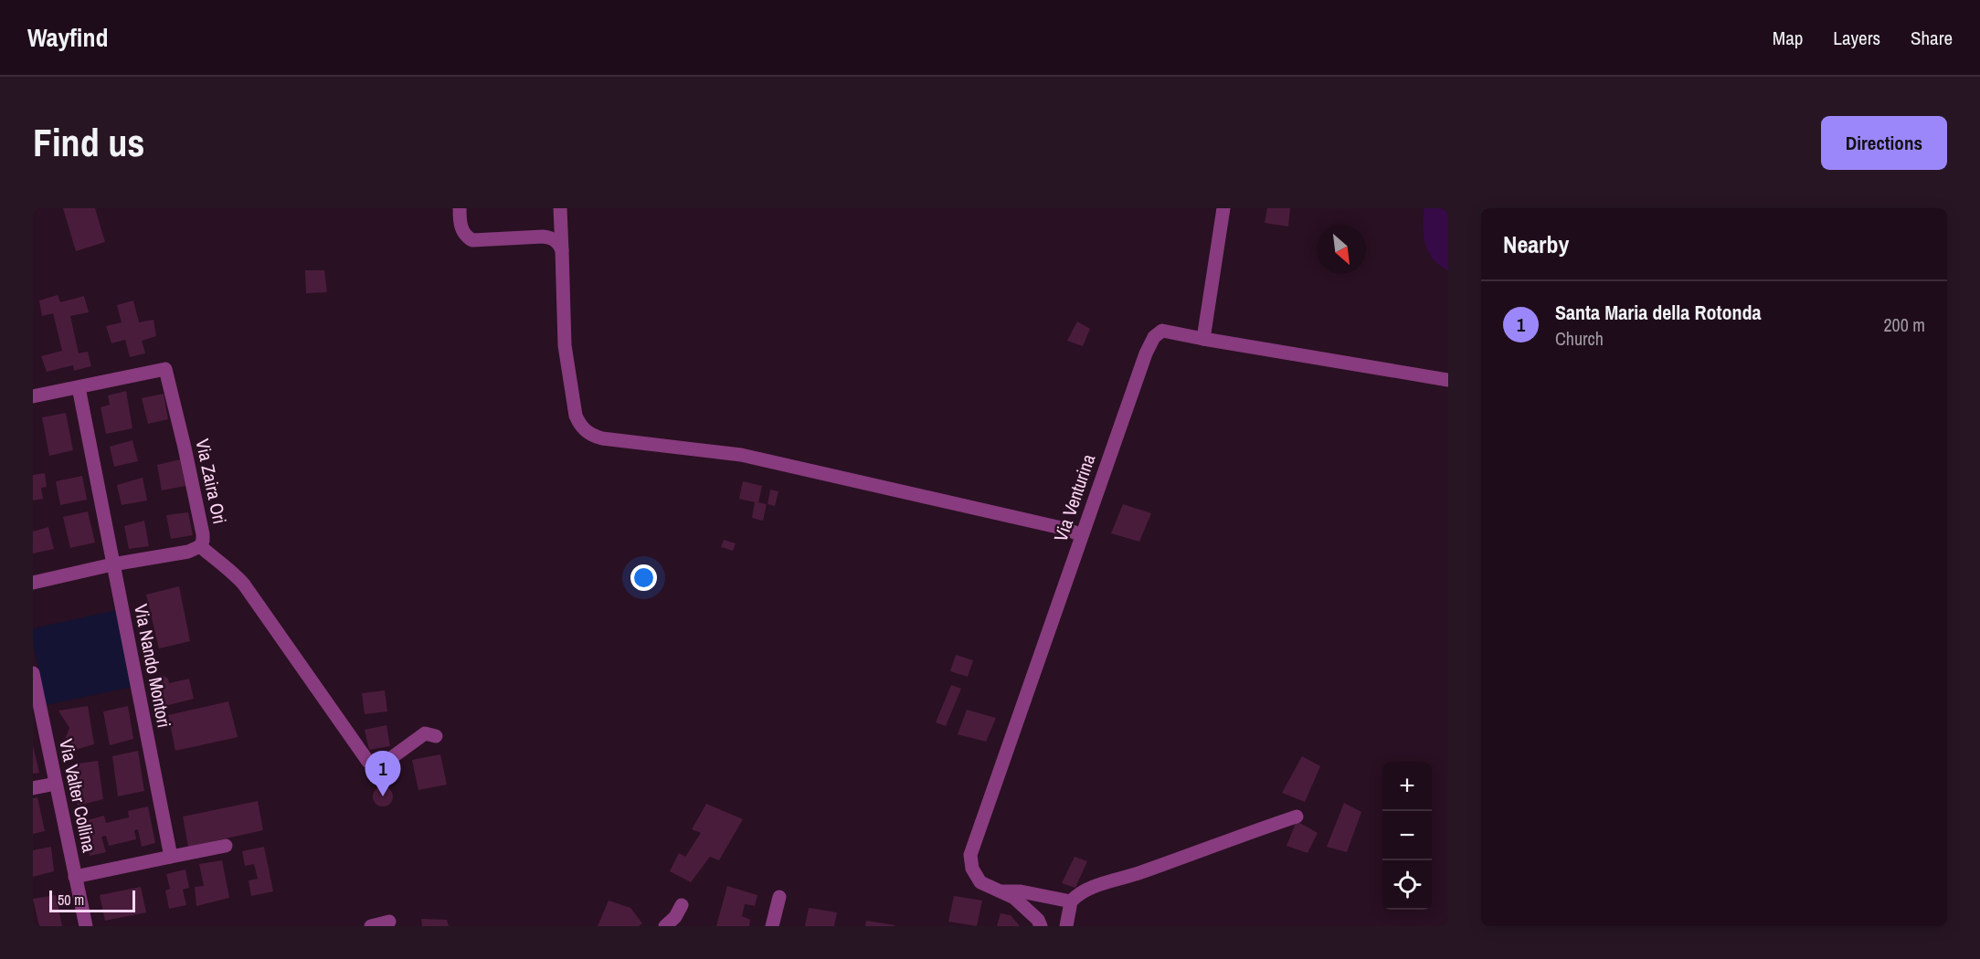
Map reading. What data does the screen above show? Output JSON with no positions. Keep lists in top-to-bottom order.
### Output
{
  "streets": {
    "street": [
      "Via Zaira Ori",
      "Via Venturina",
      "Via Nando Montori",
      "Via Valter Collina"
    ]
  },
  "crossings": [
    ["Via Zaira Ori", "Via Nando Montori"]
  ],
  "scale_bar": "50 m",
  "north": "bottom right",
  "page": {
    "header": "Wayfind",
    "nav": ["Map", "Layers", "Share"],
    "buttons": "Directions",
    "title": "Find us",
    "heading": "Nearby",
    "list": [
      {
        "mark": "1",
        "name": "Santa Maria della Rotonda",
        "note": "Church",
        "value": "200 m"
      }
    ],
    "pins": "1",
    "map_buttons": ["+", "−"],
    "scale": "50 m"
  }
}
